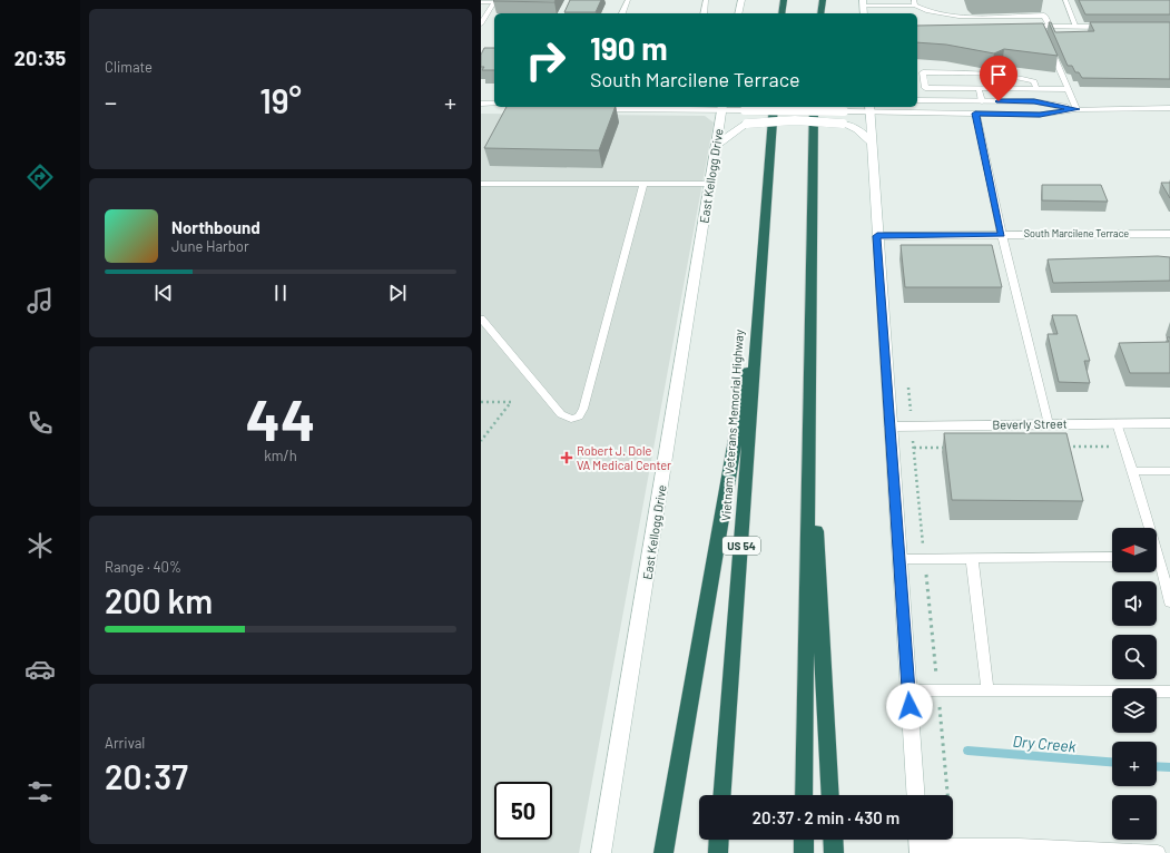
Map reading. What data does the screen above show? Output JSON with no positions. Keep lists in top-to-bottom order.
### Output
{
  "streets": {
    "highway": ["Vietnam Veterans Memorial Highway", "US 54"],
    "main road": ["East Kellogg Drive", "South Marcilene Terrace", "Beverly Street"]
  },
  "water": ["Dry Creek"],
  "places": {
    "health": ["Robert J. Dole VA Medical Center"]
  },
  "north": "left",
  "page": {
    "tabs": "20:35",
    "tile": [
      "Climate",
      ["44", "km/h"],
      ["Range · 40%", "200 km"],
      ["Arrival", "20:37"]
    ],
    "turn": ["190 m", "South Marcilene Terrace"],
    "heat": ["−", "19°", "+"],
    "song": ["Northbound", "June Harbor"],
    "map_buttons": ["+", "−"],
    "limit": "50",
    "trip": "20:37 · 2 min · 430 m"
  }
}
